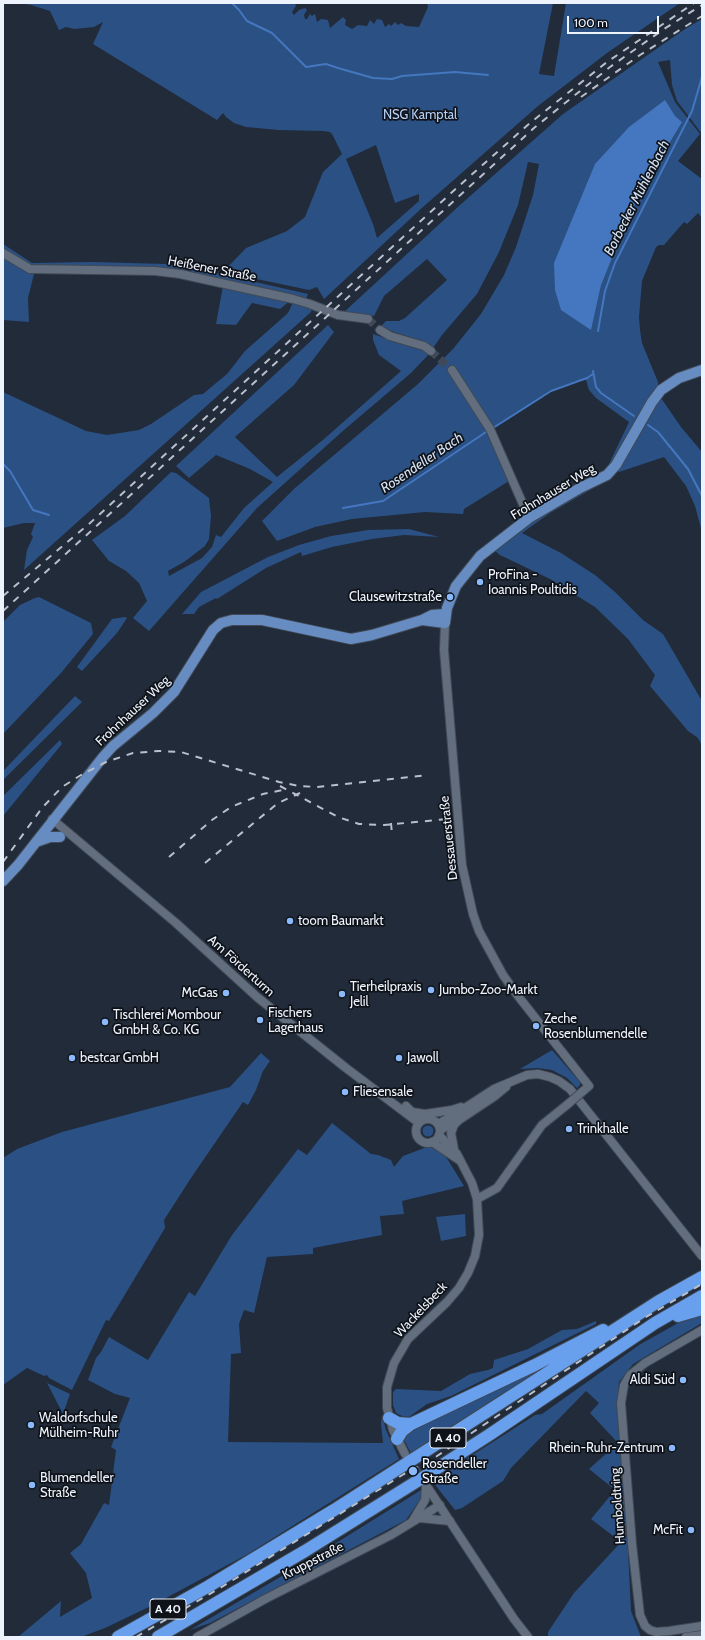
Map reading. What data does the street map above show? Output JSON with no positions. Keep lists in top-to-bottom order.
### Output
{
  "streets": {
    "highway": ["A 40"],
    "main road": ["Frohnhauser Weg"],
    "street": [
      "Heißener Straße",
      "Dessauerstraße",
      "Am Förderturm",
      "Wackelsbeck",
      "Humboldtring",
      "Kruppstraße"
    ]
  },
  "crossings": [
    ["Frohnhauser Weg", "Dessauerstraße"],
    ["Frohnhauser Weg", "Am Förderturm"],
    ["Dessauerstraße", "Am Förderturm"],
    ["Dessauerstraße", "Wackelsbeck"],
    ["Am Förderturm", "Wackelsbeck"]
  ],
  "water": ["Borbecker Mühlenbach", "Rosendeller Bach"],
  "parks": ["NSG Kamptal"],
  "places": [
    "ProFina - Ioannis Poultidis",
    "Clausewitzstraße",
    "toom Baumarkt",
    "Jumbo-Zoo-Markt",
    "McGas",
    "Tierheilpraxis Jelil",
    "Fischers Lagerhaus",
    "Tischlerei Mombour GmbH & Co. KG",
    "Zeche Rosenblumendelle",
    "bestcar GmbH",
    "Jawoll",
    "Fliesensale",
    "Trinkhalle",
    "Aldi Süd",
    "Waldorfschule Mülheim-Ruhr",
    "Rhein-Ruhr-Zentrum",
    "Rosendeller Straße",
    "Blumendeller Straße",
    "McFit"
  ],
  "scale_bar": "100 m"
}
